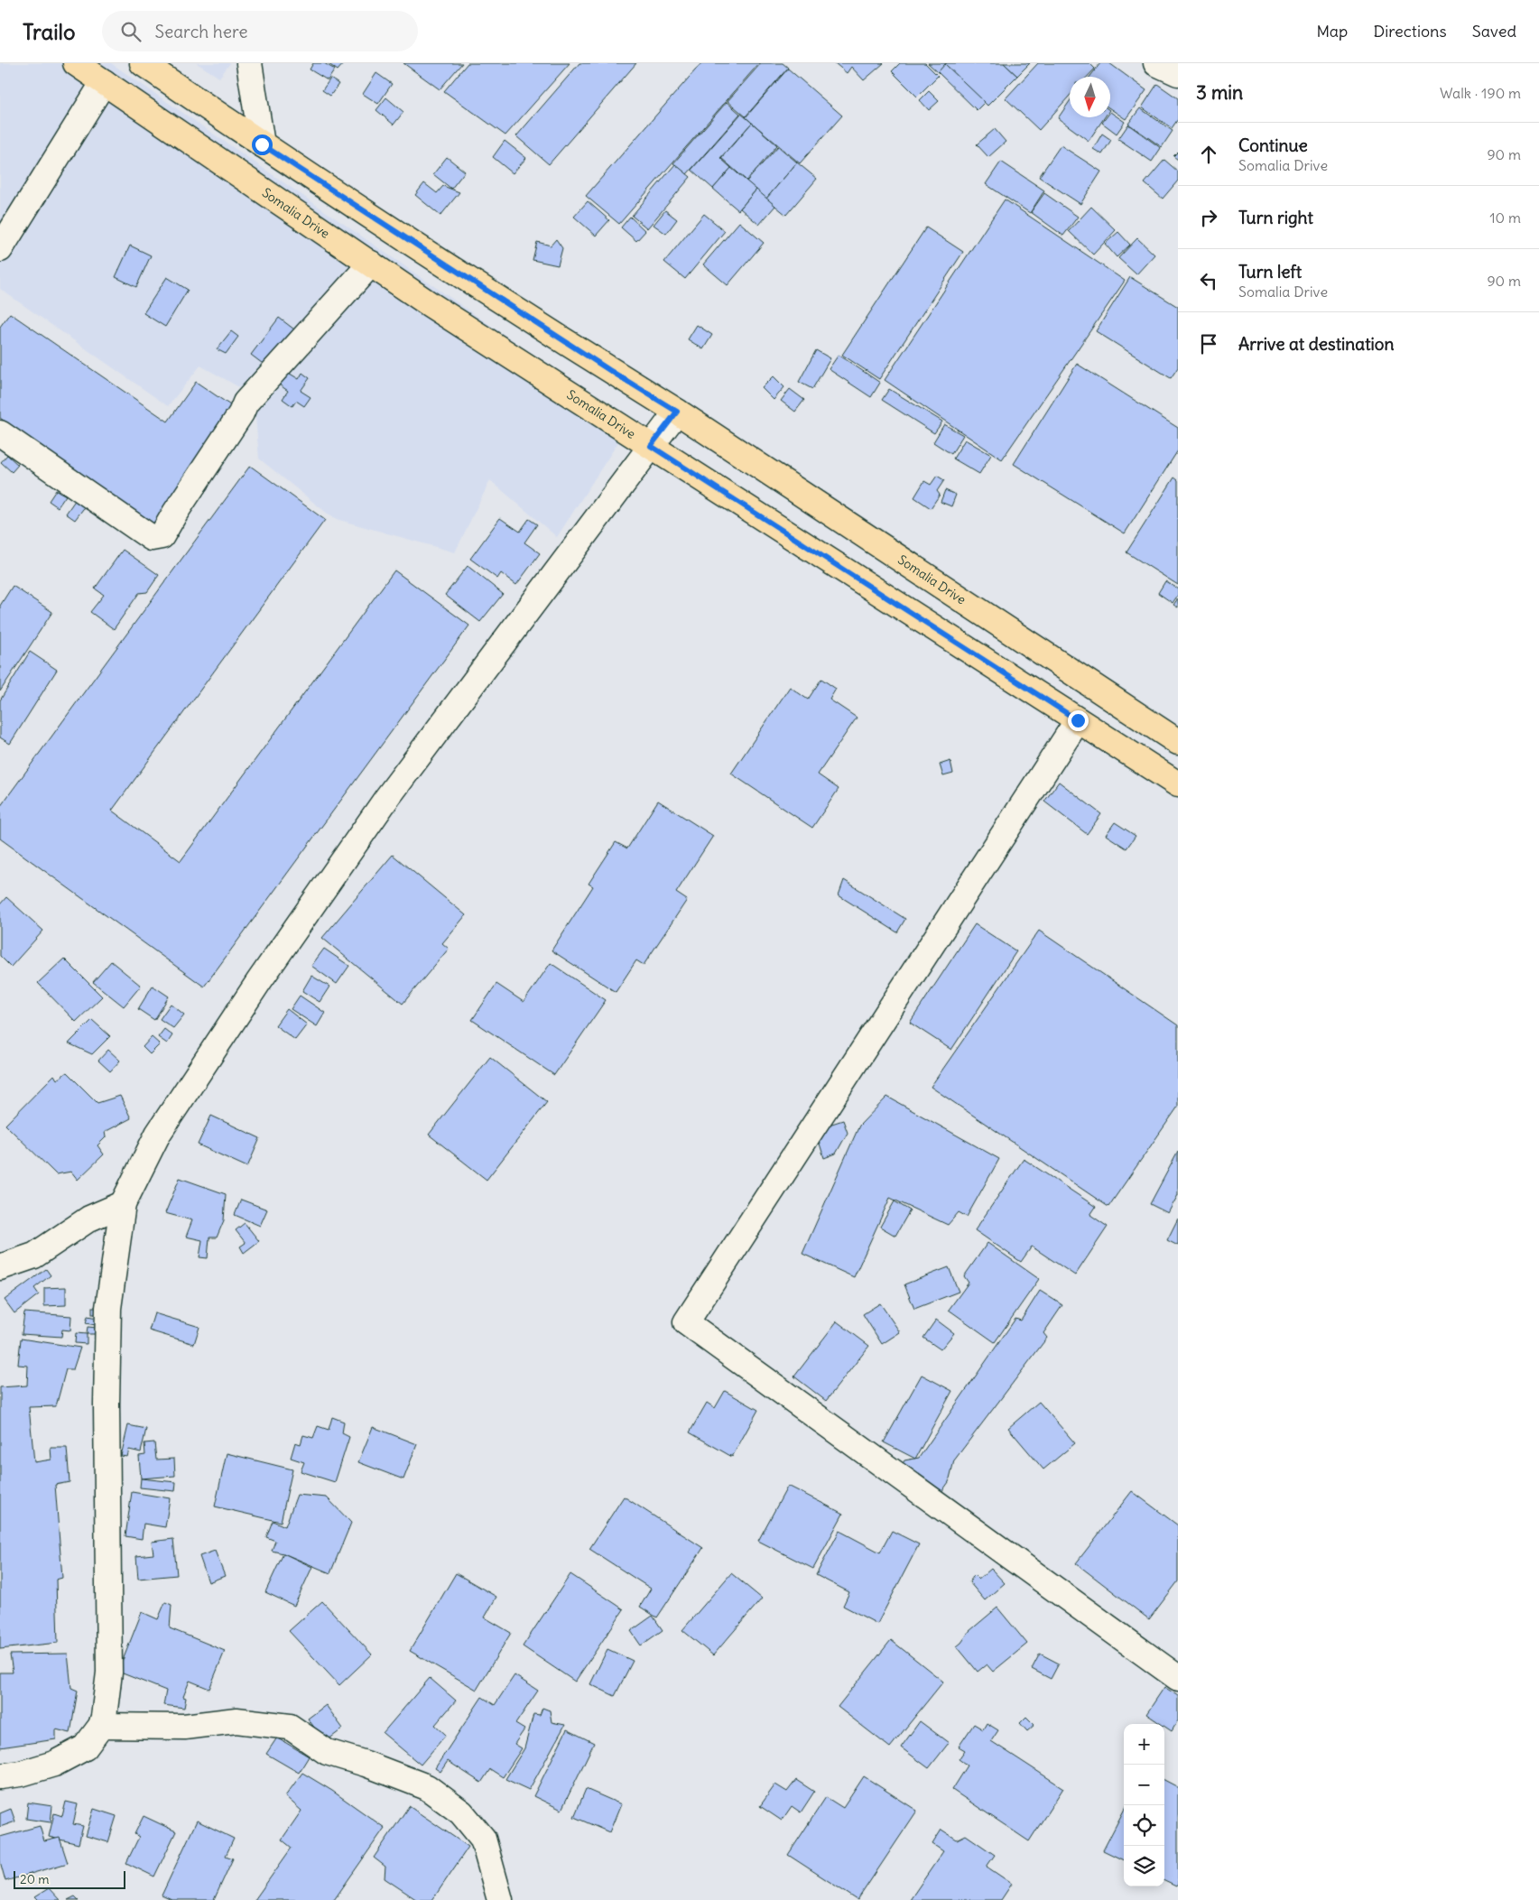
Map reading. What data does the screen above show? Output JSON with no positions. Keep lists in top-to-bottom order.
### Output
{
  "streets": {
    "main road": ["Somalia Drive"]
  },
  "scale_bar": "20 m",
  "north": "bottom",
  "page": {
    "header": "Trailo",
    "search": "Search here",
    "nav": ["Map", "Directions", "Saved"],
    "heading": ["3 min", "Walk · 190 m"],
    "list": [
      ["Continue", "Somalia Drive", "90 m"],
      ["Turn right", "10 m"],
      ["Turn left", "Somalia Drive", "90 m"],
      "Arrive at destination"
    ],
    "map_buttons": ["+", "−"],
    "scale": "20 m"
  }
}
